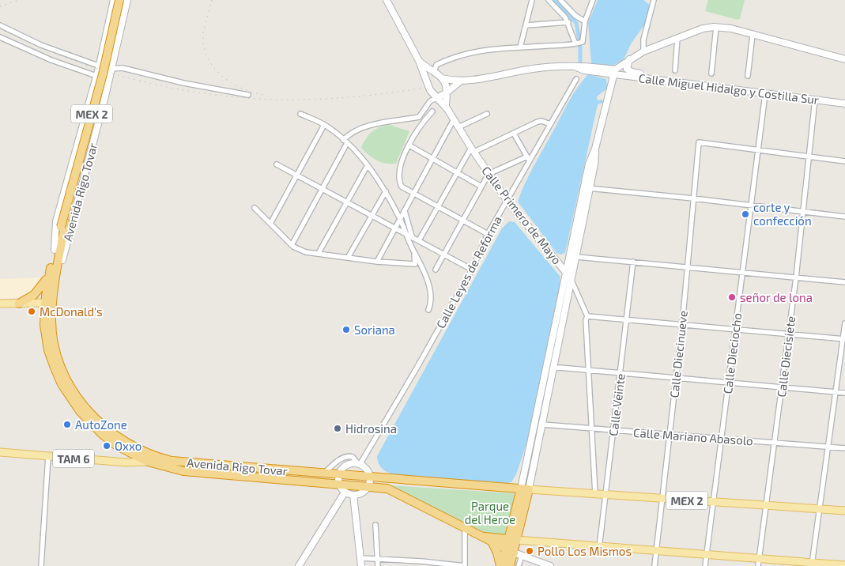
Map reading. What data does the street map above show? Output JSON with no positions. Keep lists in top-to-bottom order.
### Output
{
  "streets": {
    "highway": ["MEX 2", "Avenida Rigo Tovar"],
    "main road": ["Calle Miguel Hidalgo y Costilla Sur", "Calle Primero de Mayo", "TAM 6"],
    "street": [
      "Calle Leyes de Reforma",
      "Calle Dieciocho",
      "Calle Diecinueve",
      "Calle Diecisiete",
      "Calle Veinte",
      "Calle Mariano Abasolo"
    ]
  },
  "crossings": [
    ["Calle Miguel Hidalgo y Costilla Sur", "Calle Dieciocho"],
    ["Calle Miguel Hidalgo y Costilla Sur", "Calle Diecisiete"],
    ["MEX 2", "Avenida Rigo Tovar"],
    ["MEX 2", "Calle Dieciocho"],
    ["MEX 2", "Calle Diecinueve"],
    ["MEX 2", "Calle Diecisiete"],
    ["MEX 2", "Calle Veinte"],
    ["Avenida Rigo Tovar", "TAM 6"],
    ["Calle Primero de Mayo", "Calle Leyes de Reforma"],
    ["Calle Dieciocho", "Calle Diecinueve"],
    ["Calle Dieciocho", "Calle Mariano Abasolo"],
    ["Calle Diecinueve", "Calle Mariano Abasolo"],
    ["Calle Diecisiete", "Calle Mariano Abasolo"],
    ["Calle Veinte", "Calle Mariano Abasolo"]
  ],
  "parks": ["Parque del Heroe"],
  "places": [
    "corte y confección",
    "señor de lona",
    "McDonald's",
    "Soriana",
    "AutoZone",
    "Hidrosina",
    "Oxxo",
    "Pollo Los Mismos"
  ]
}
